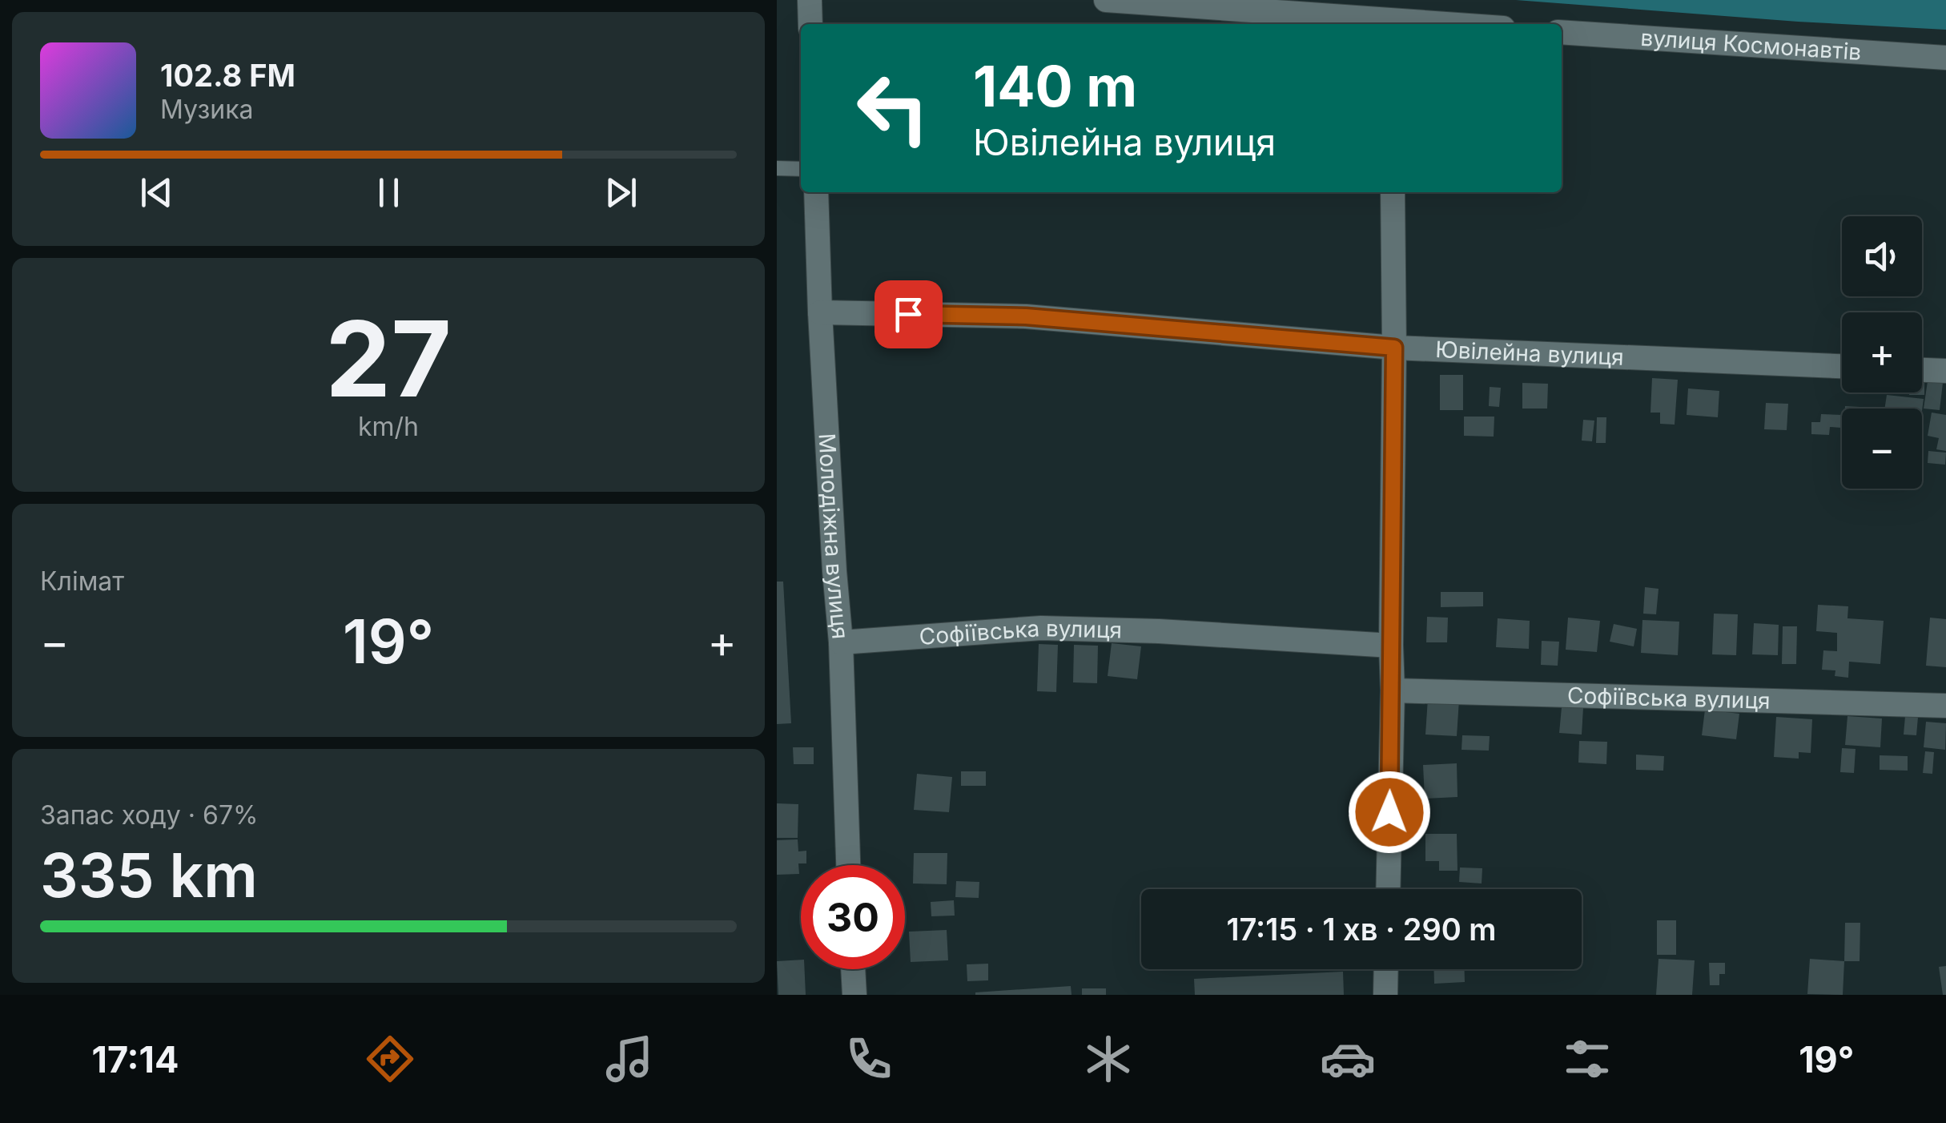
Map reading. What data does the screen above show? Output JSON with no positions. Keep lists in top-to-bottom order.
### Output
{
  "streets": {
    "street": [
      "вулиця Космонавтів",
      "Ювілейна вулиця",
      "Молодіжна вулиця",
      "Софіївська вулиця"
    ]
  },
  "crossings": [
    ["Ювілейна вулиця", "Молодіжна вулиця"],
    ["Молодіжна вулиця", "Софіївська вулиця"]
  ],
  "page": {
    "turn": ["140 m", "Ювілейна вулиця"],
    "song": ["102.8 FM", "Музика"],
    "map_buttons": ["+", "−"],
    "tile": [
      ["27", "km/h"],
      "Клімат",
      ["Запас ходу · 67%", "335 km"]
    ],
    "heat": ["−", "19°", "+"],
    "limit": "30",
    "trip": "17:15 · 1 хв · 290 m",
    "tabs": ["17:14", "19°"]
  }
}
